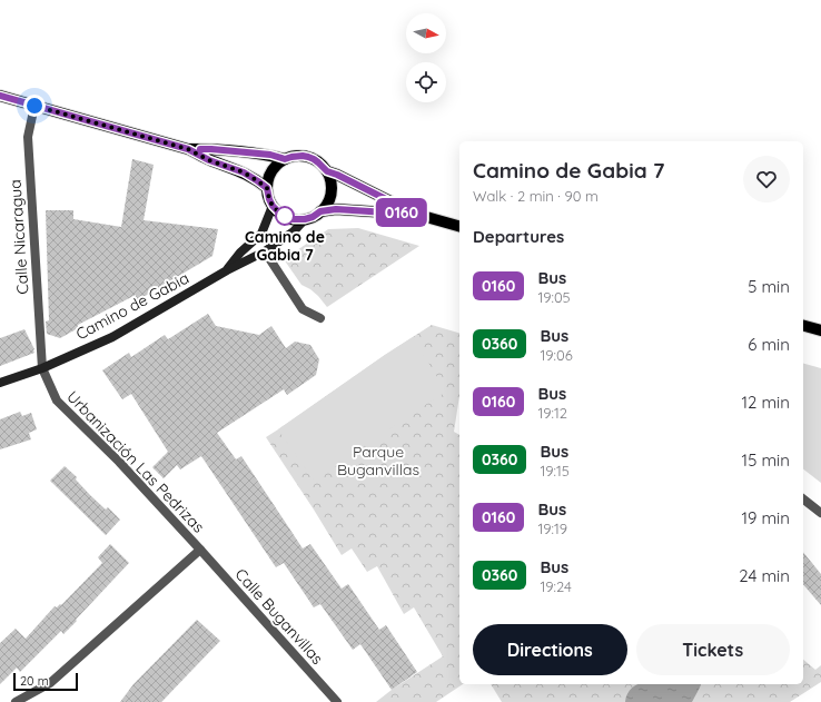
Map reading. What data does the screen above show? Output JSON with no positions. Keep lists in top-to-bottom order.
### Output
{
  "streets": {
    "street": [
      "Calle Nicaragua",
      "Camino de Gabia",
      "Urbanización Las Pedrizas",
      "Calle Buganvillas"
    ]
  },
  "crossings": [
    ["Calle Nicaragua", "Camino de Gabia"],
    ["Calle Nicaragua", "Urbanización Las Pedrizas"],
    ["Camino de Gabia", "Urbanización Las Pedrizas"],
    ["Urbanización Las Pedrizas", "Calle Buganvillas"]
  ],
  "parks": ["Parque Buganvillas"],
  "places": ["Camino de Gabia 7"],
  "lines": ["bus line 0160"],
  "scale_bar": "20 m",
  "north": "right",
  "page": {
    "on_map": "0160",
    "heading": [
      ["Camino de Gabia 7", "Walk · 2 min · 90 m"],
      "Departures"
    ],
    "list": [
      {
        "mark": "0160",
        "name": "Bus",
        "note": "19:05",
        "value": "5 min"
      },
      {
        "mark": "0360",
        "name": "Bus",
        "note": "19:06",
        "value": "6 min"
      },
      {
        "mark": "0160",
        "name": "Bus",
        "note": "19:12",
        "value": "12 min"
      },
      {
        "mark": "0360",
        "name": "Bus",
        "note": "19:15",
        "value": "15 min"
      },
      {
        "mark": "0160",
        "name": "Bus",
        "note": "19:19",
        "value": "19 min"
      },
      {
        "mark": "0360",
        "name": "Bus",
        "note": "19:24",
        "value": "24 min"
      }
    ],
    "buttons": ["Directions", "Tickets"],
    "scale": "20 m"
  }
}
